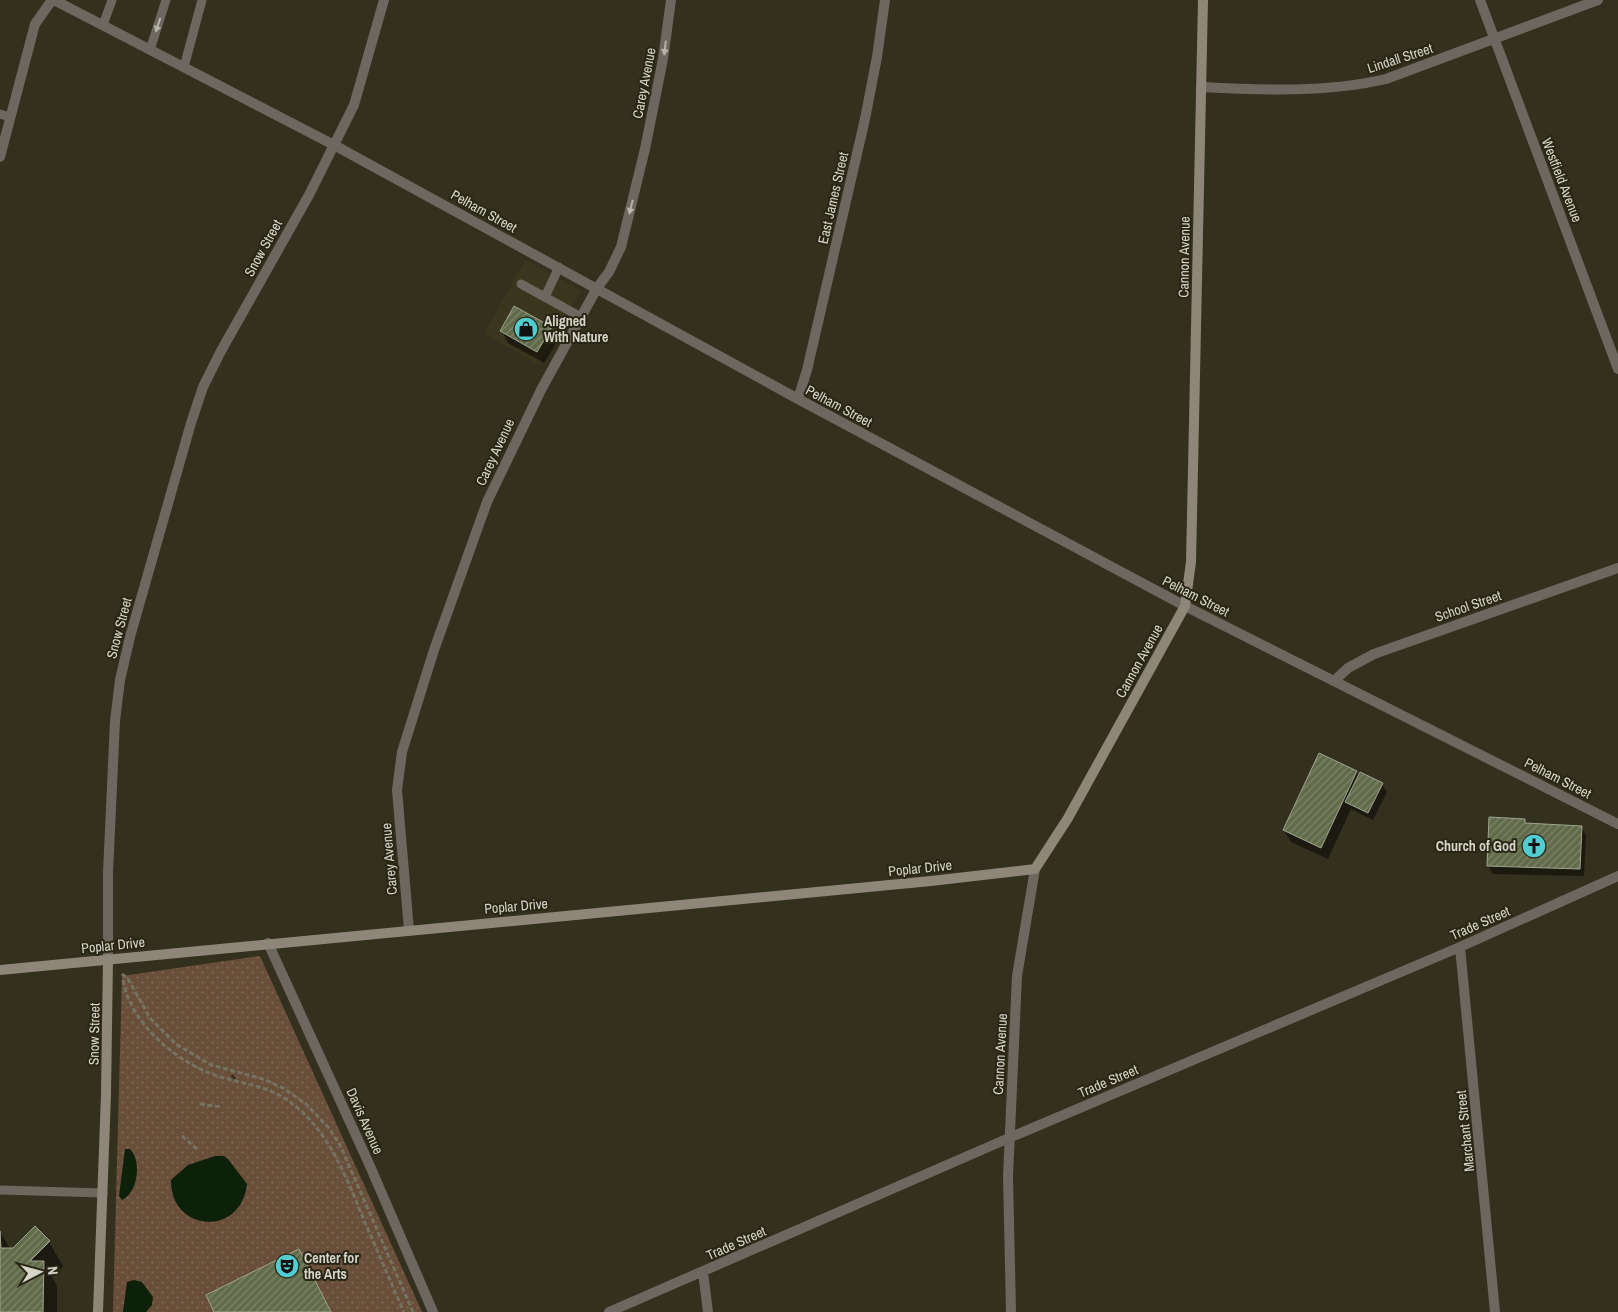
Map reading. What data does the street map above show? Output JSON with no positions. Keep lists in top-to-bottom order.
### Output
{
  "streets": {
    "street": [
      "Lindall Street",
      "Carey Avenue",
      "Westfield Avenue",
      "East James Street",
      "Pelham Street",
      "Snow Street",
      "Cannon Avenue",
      "School Street",
      "Poplar Drive",
      "Trade Street",
      "Davis Avenue",
      "Marchant Street"
    ]
  },
  "crossings": [
    ["Lindall Street", "Westfield Avenue"],
    ["Lindall Street", "Cannon Avenue"],
    ["Carey Avenue", "Pelham Street"],
    ["Carey Avenue", "Poplar Drive"],
    ["East James Street", "Pelham Street"],
    ["Pelham Street", "Snow Street"],
    ["Pelham Street", "Cannon Avenue"],
    ["Pelham Street", "School Street"],
    ["Snow Street", "Poplar Drive"],
    ["Cannon Avenue", "Poplar Drive"],
    ["Cannon Avenue", "Trade Street"],
    ["Poplar Drive", "Davis Avenue"],
    ["Trade Street", "Marchant Street"]
  ],
  "places": {
    "shop": ["Aligned With Nature"],
    "church": ["Church of God"],
    "theatre": ["Center for the Arts"]
  },
  "north": "right"
}
